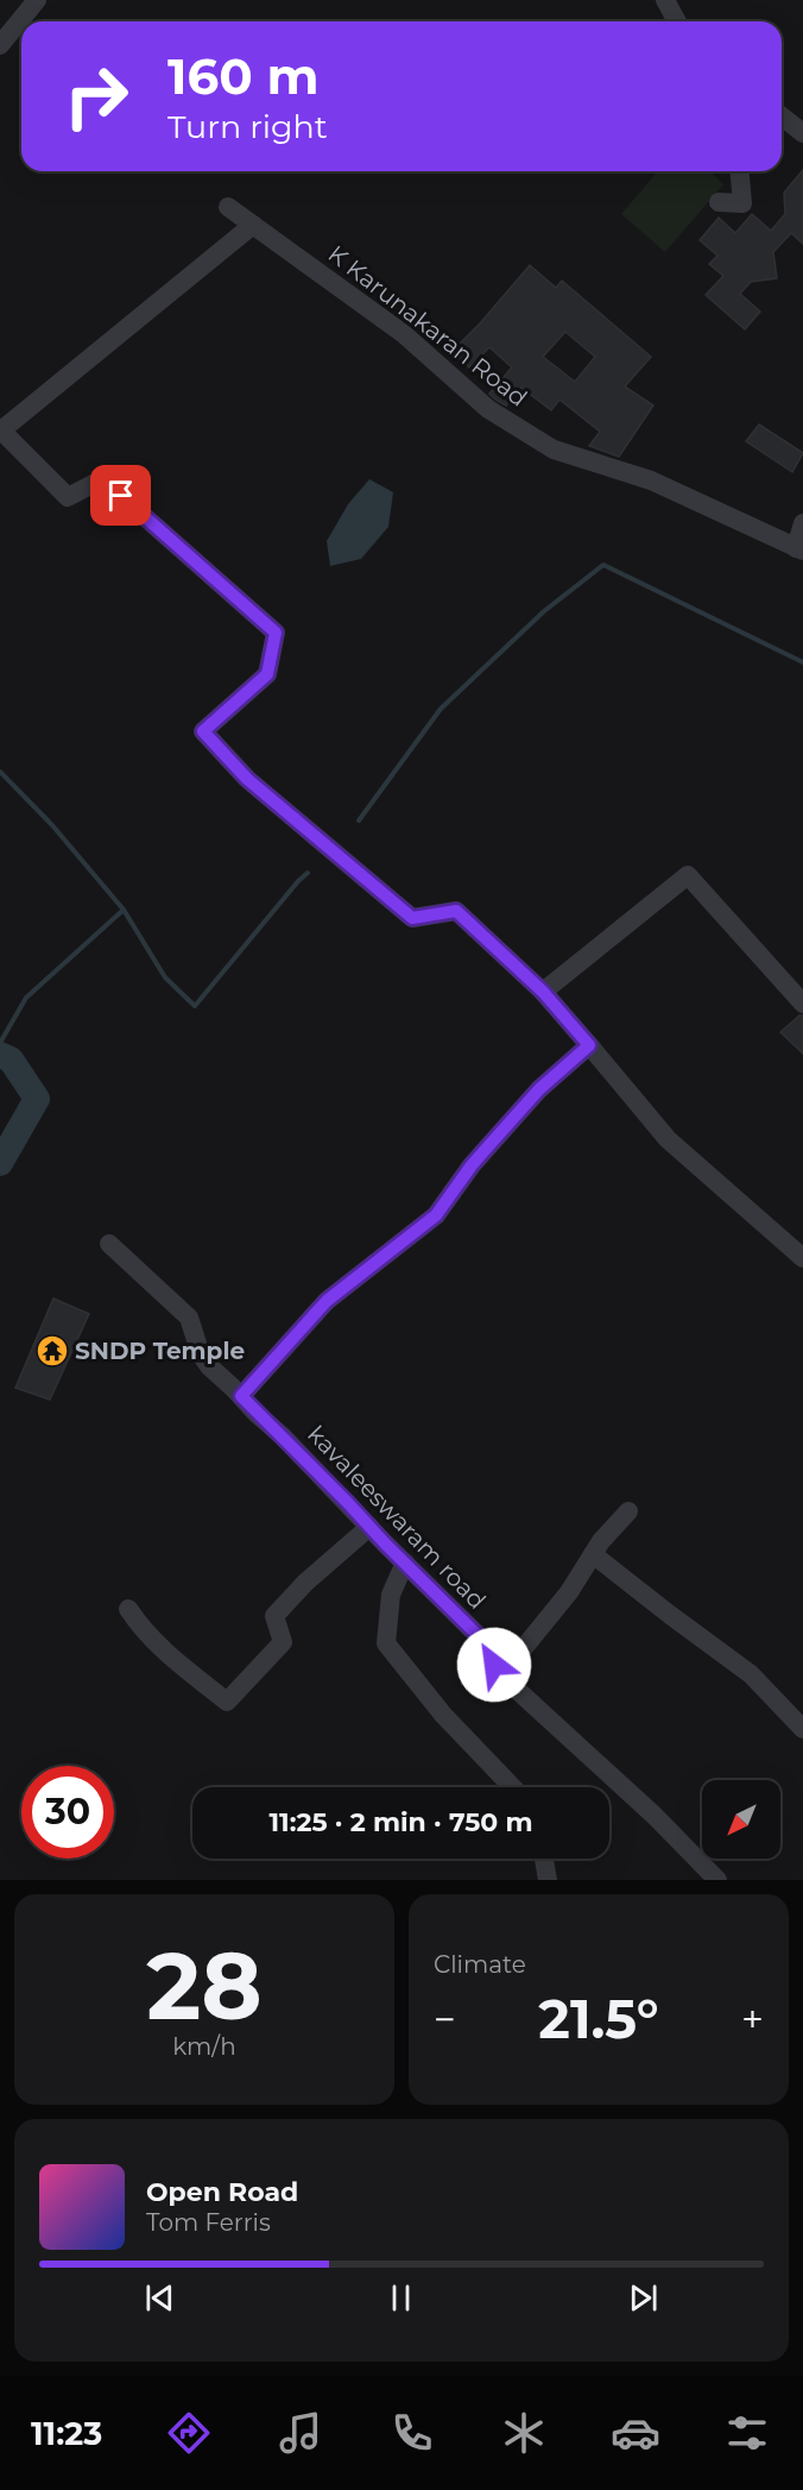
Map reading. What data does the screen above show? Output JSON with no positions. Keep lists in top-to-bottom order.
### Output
{
  "streets": {
    "street": ["K Karunakaran Road", "kavaleeswaram road"]
  },
  "places": {
    "temple": ["SNDP Temple"]
  },
  "north": "bottom left",
  "page": {
    "turn": ["160 m", "Turn right"],
    "limit": "30",
    "trip": "11:25 · 2 min · 750 m",
    "tile": [
      ["28", "km/h"],
      "Climate"
    ],
    "heat": ["−", "21.5°", "+"],
    "song": ["Open Road", "Tom Ferris"],
    "tabs": "11:23"
  }
}
